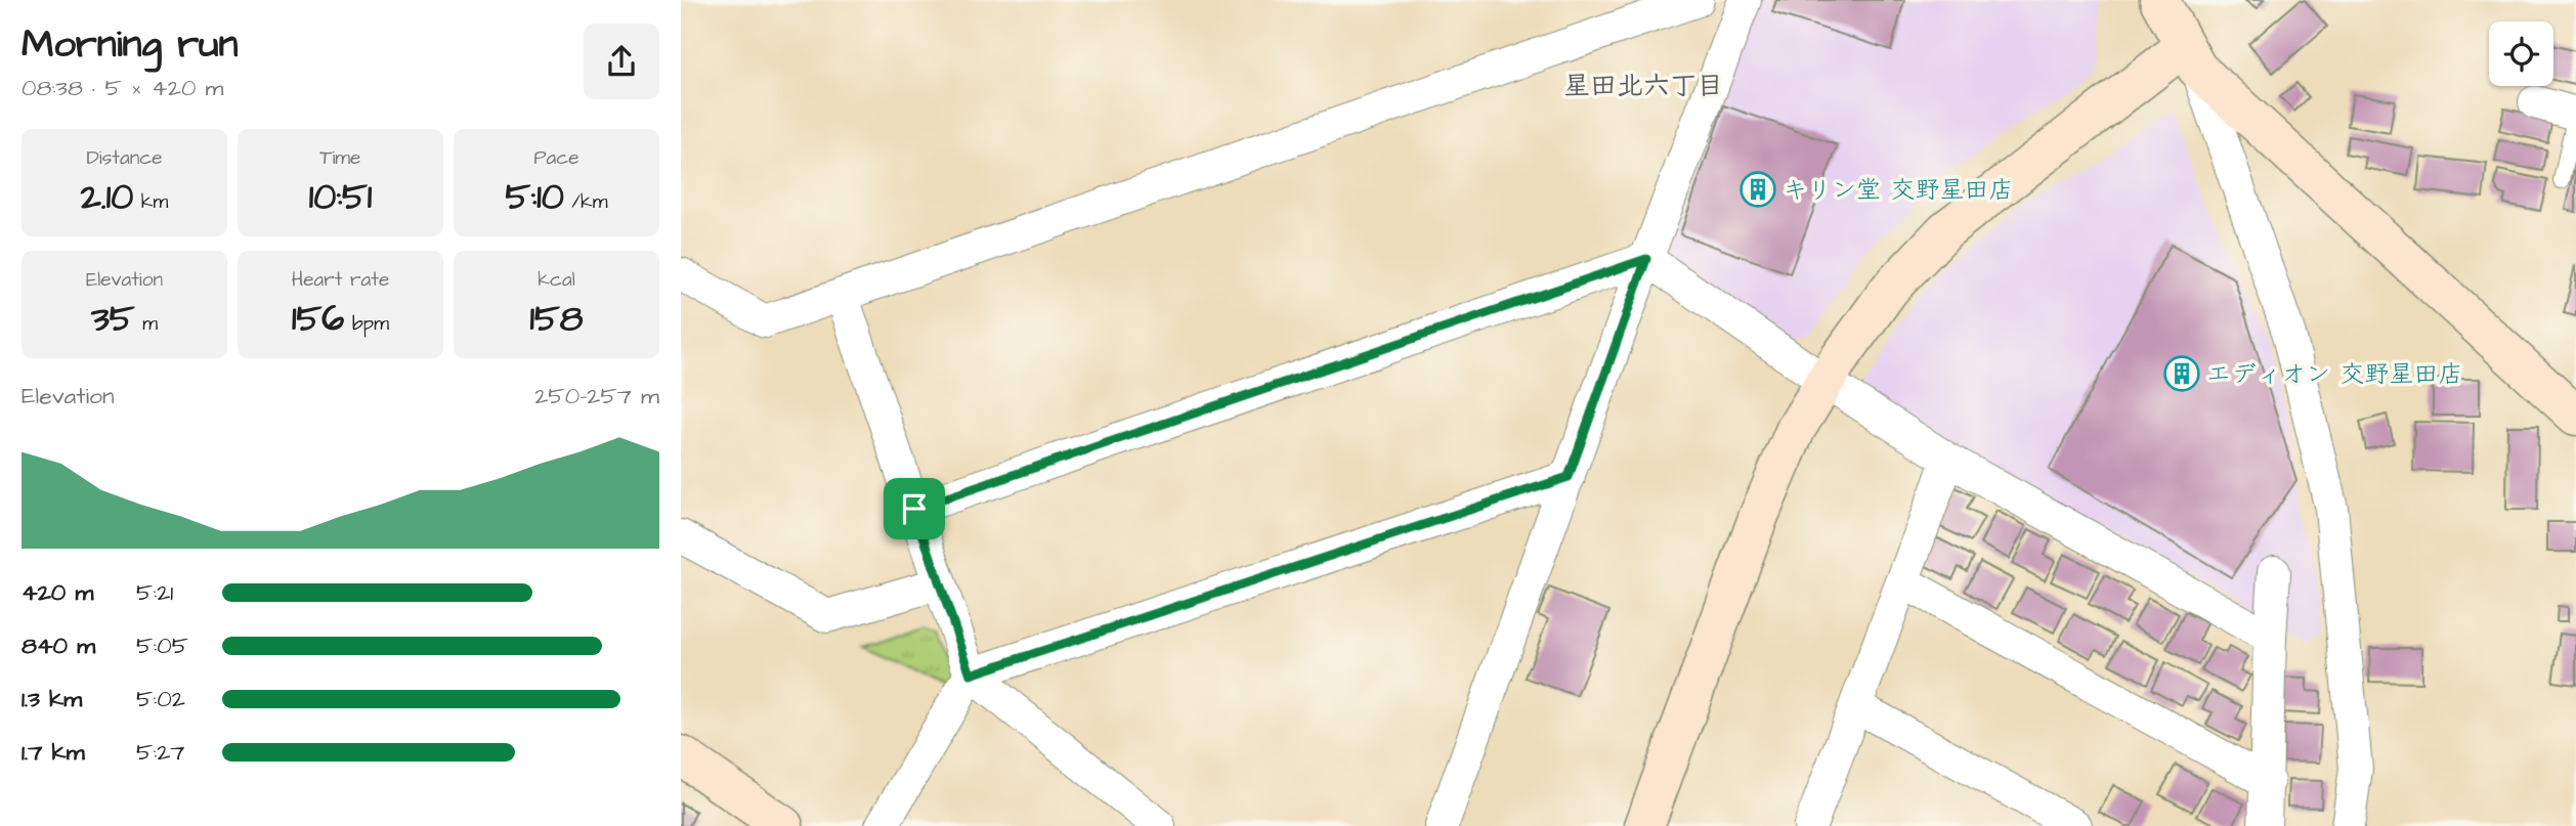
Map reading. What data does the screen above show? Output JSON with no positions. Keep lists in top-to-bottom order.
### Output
{
  "districts": ["星田北六丁目"],
  "places": {
    "building": ["キリン堂 交野星田店", "エディオン 交野星田店"]
  },
  "page": {
    "heading": ["Morning run", "08:38 · 5 × 420 m"],
    "stats": [
      ["Distance", "2.10 km"],
      ["Time", "10:51"],
      ["Pace", "5:10 /km"],
      ["Elevation", "35 m"],
      ["Heart rate", "156 bpm"],
      ["kcal", "158"]
    ],
    "chart": ["Elevation", "250–257 m"],
    "list": [
      {
        "name": "420 m",
        "note": "5:21"
      },
      {
        "name": "840 m",
        "note": "5:05"
      },
      {
        "name": "1.3 km",
        "note": "5:02"
      },
      {
        "name": "1.7 km",
        "note": "5:27"
      }
    ]
  }
}
